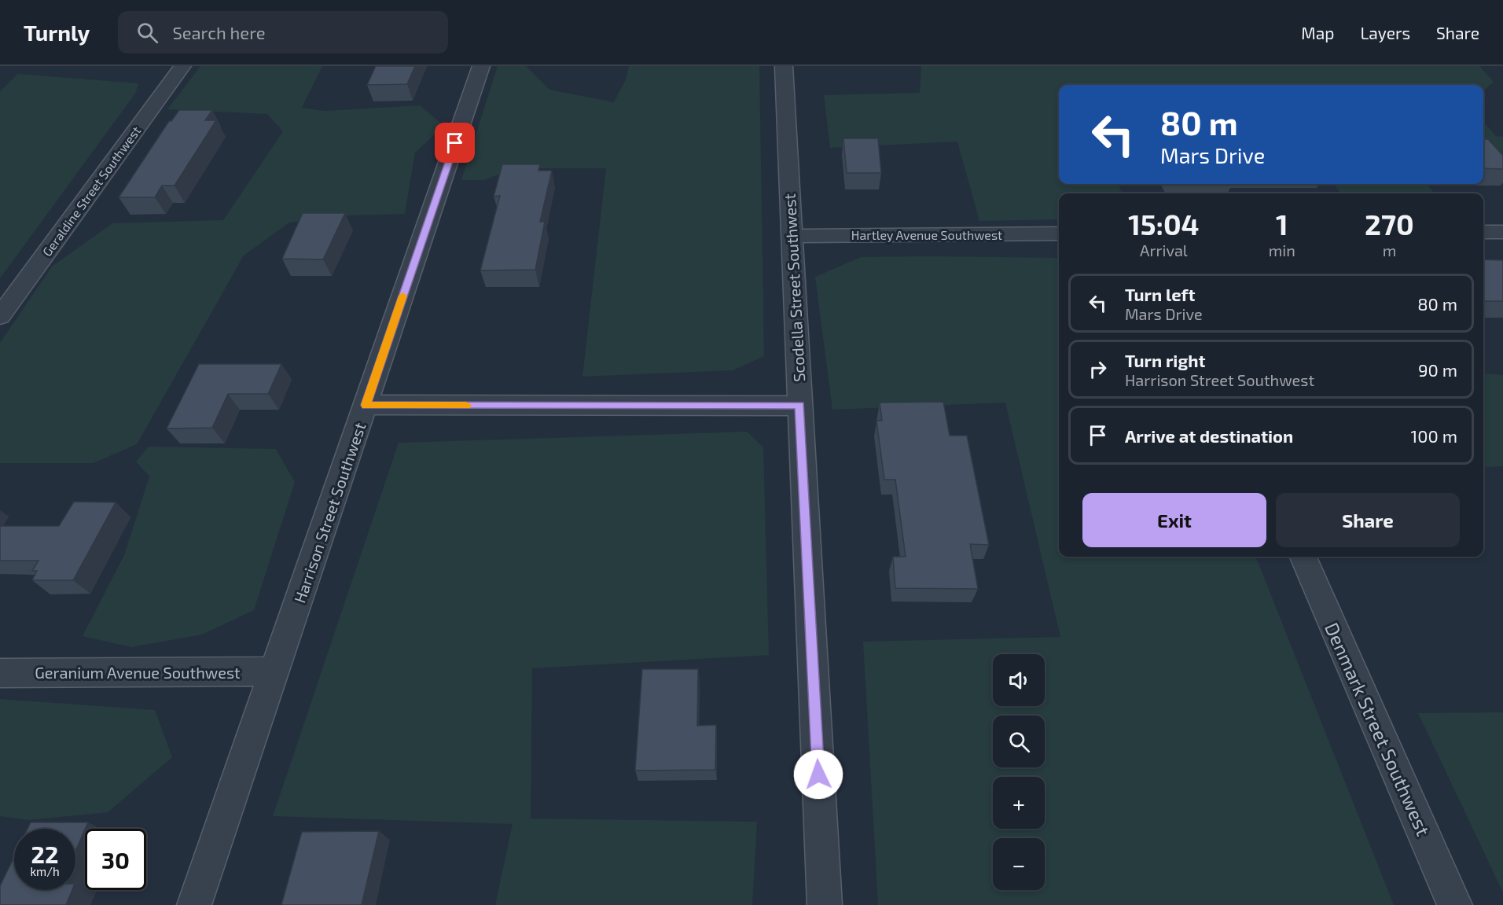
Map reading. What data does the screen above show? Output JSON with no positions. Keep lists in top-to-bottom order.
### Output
{
  "streets": {
    "street": [
      "Geraldine Street Southwest",
      "Hartley Avenue Southwest",
      "Scodella Street Southwest",
      "Harrison Street Southwest",
      "Geranium Avenue Southwest",
      "Denmark Street Southwest"
    ]
  },
  "crossings": [
    ["Hartley Avenue Southwest", "Scodella Street Southwest"],
    ["Harrison Street Southwest", "Geranium Avenue Southwest"]
  ],
  "page": {
    "header": "Turnly",
    "search": "Search here",
    "nav": ["Map", "Layers", "Share"],
    "turn": ["80 m", "Mars Drive"],
    "eta": [
      "15:04",
      "Arrival",
      "1",
      "min",
      "270",
      "m"
    ],
    "list": [
      {
        "name": "Turn left",
        "note": "Mars Drive",
        "value": "80 m"
      },
      {
        "name": "Turn right",
        "note": "Harrison Street Southwest",
        "value": "90 m"
      },
      {
        "name": "Arrive at destination",
        "value": "100 m"
      }
    ],
    "buttons": ["Exit", "Share"],
    "map_buttons": ["+", "−"],
    "speed": "22 km/h",
    "limit": "30"
  }
}
